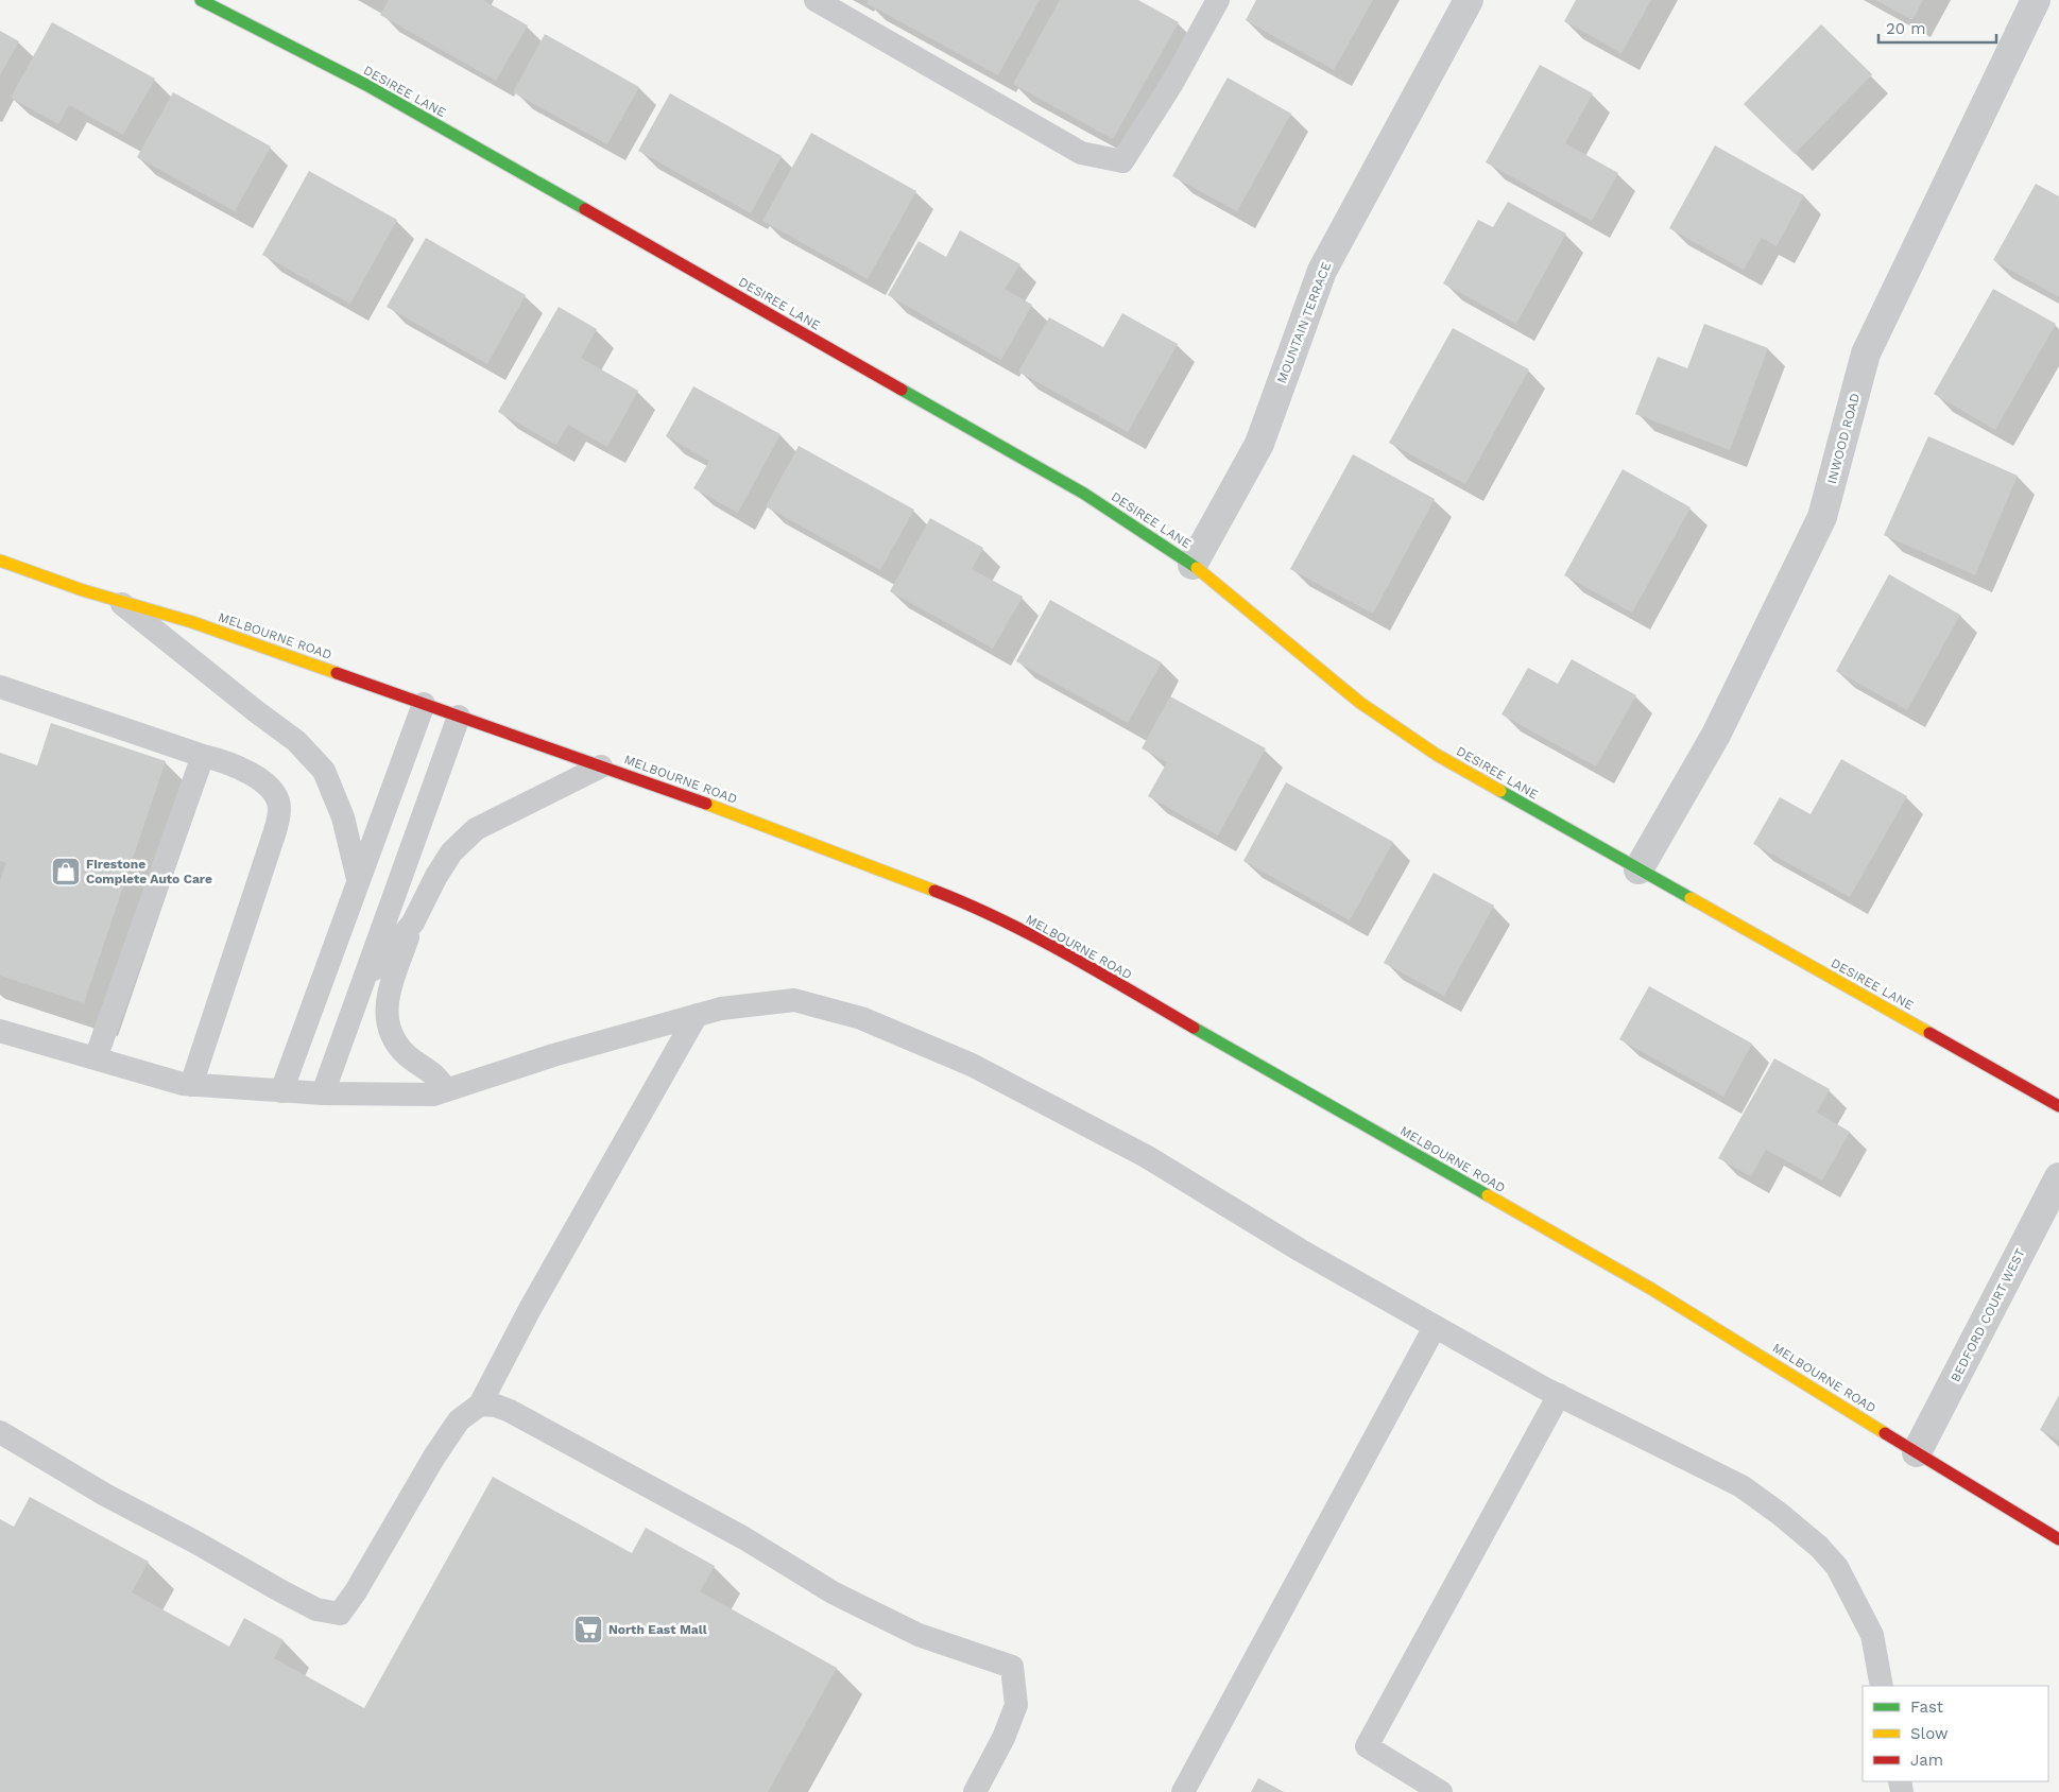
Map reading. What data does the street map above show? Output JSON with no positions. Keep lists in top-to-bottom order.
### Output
{
  "streets": {
    "main road": ["DESIREE LANE", "MELBOURNE ROAD"],
    "street": ["MOUNTAIN TERRACE", "INWOOD ROAD", "BEDFORD COURT WEST"]
  },
  "crossings": [
    ["DESIREE LANE", "MOUNTAIN TERRACE"],
    ["DESIREE LANE", "INWOOD ROAD"],
    ["MELBOURNE ROAD", "BEDFORD COURT WEST"]
  ],
  "places": {
    "shop": ["Firestone Complete Auto Care"],
    "supermarket": ["North East Mall"]
  },
  "legend": ["Fast", "Slow", "Jam"],
  "scale_bar": "20 m"
}
